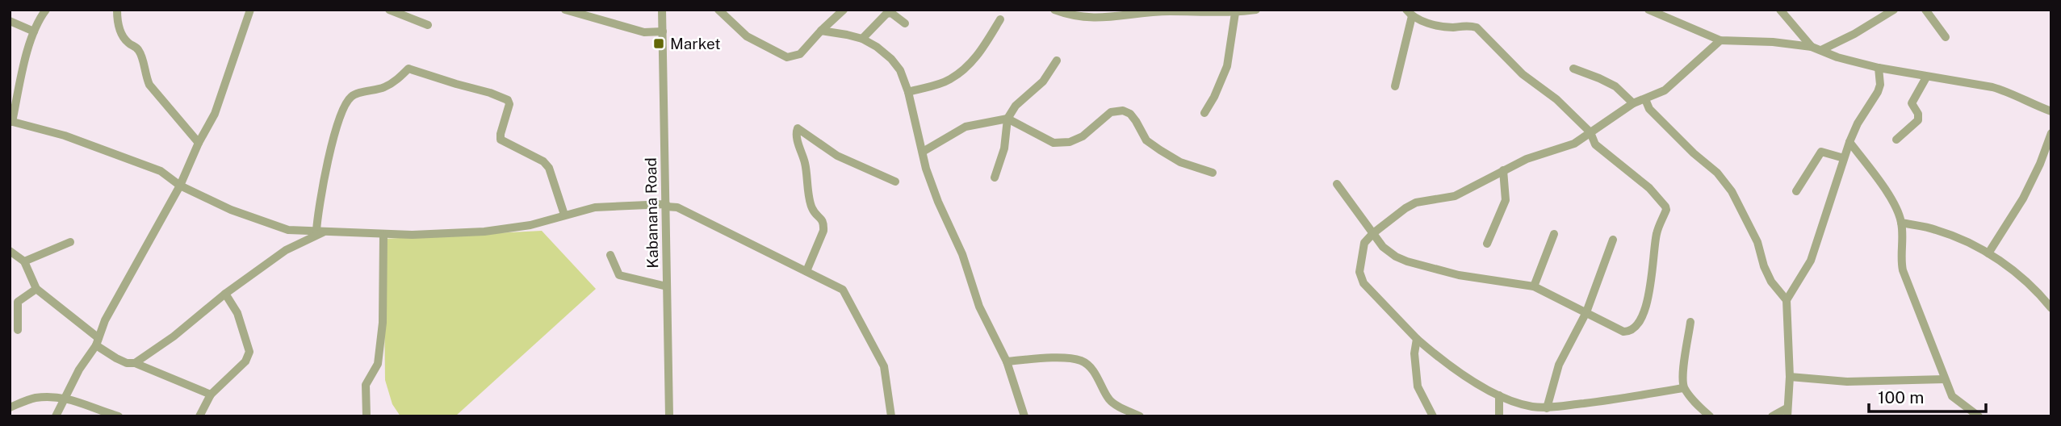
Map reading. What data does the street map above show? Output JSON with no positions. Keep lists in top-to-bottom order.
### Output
{
  "streets": {
    "street": ["Kabanana Road"]
  },
  "places": {
    "transit": ["Market"]
  },
  "scale_bar": "100 m"
}
